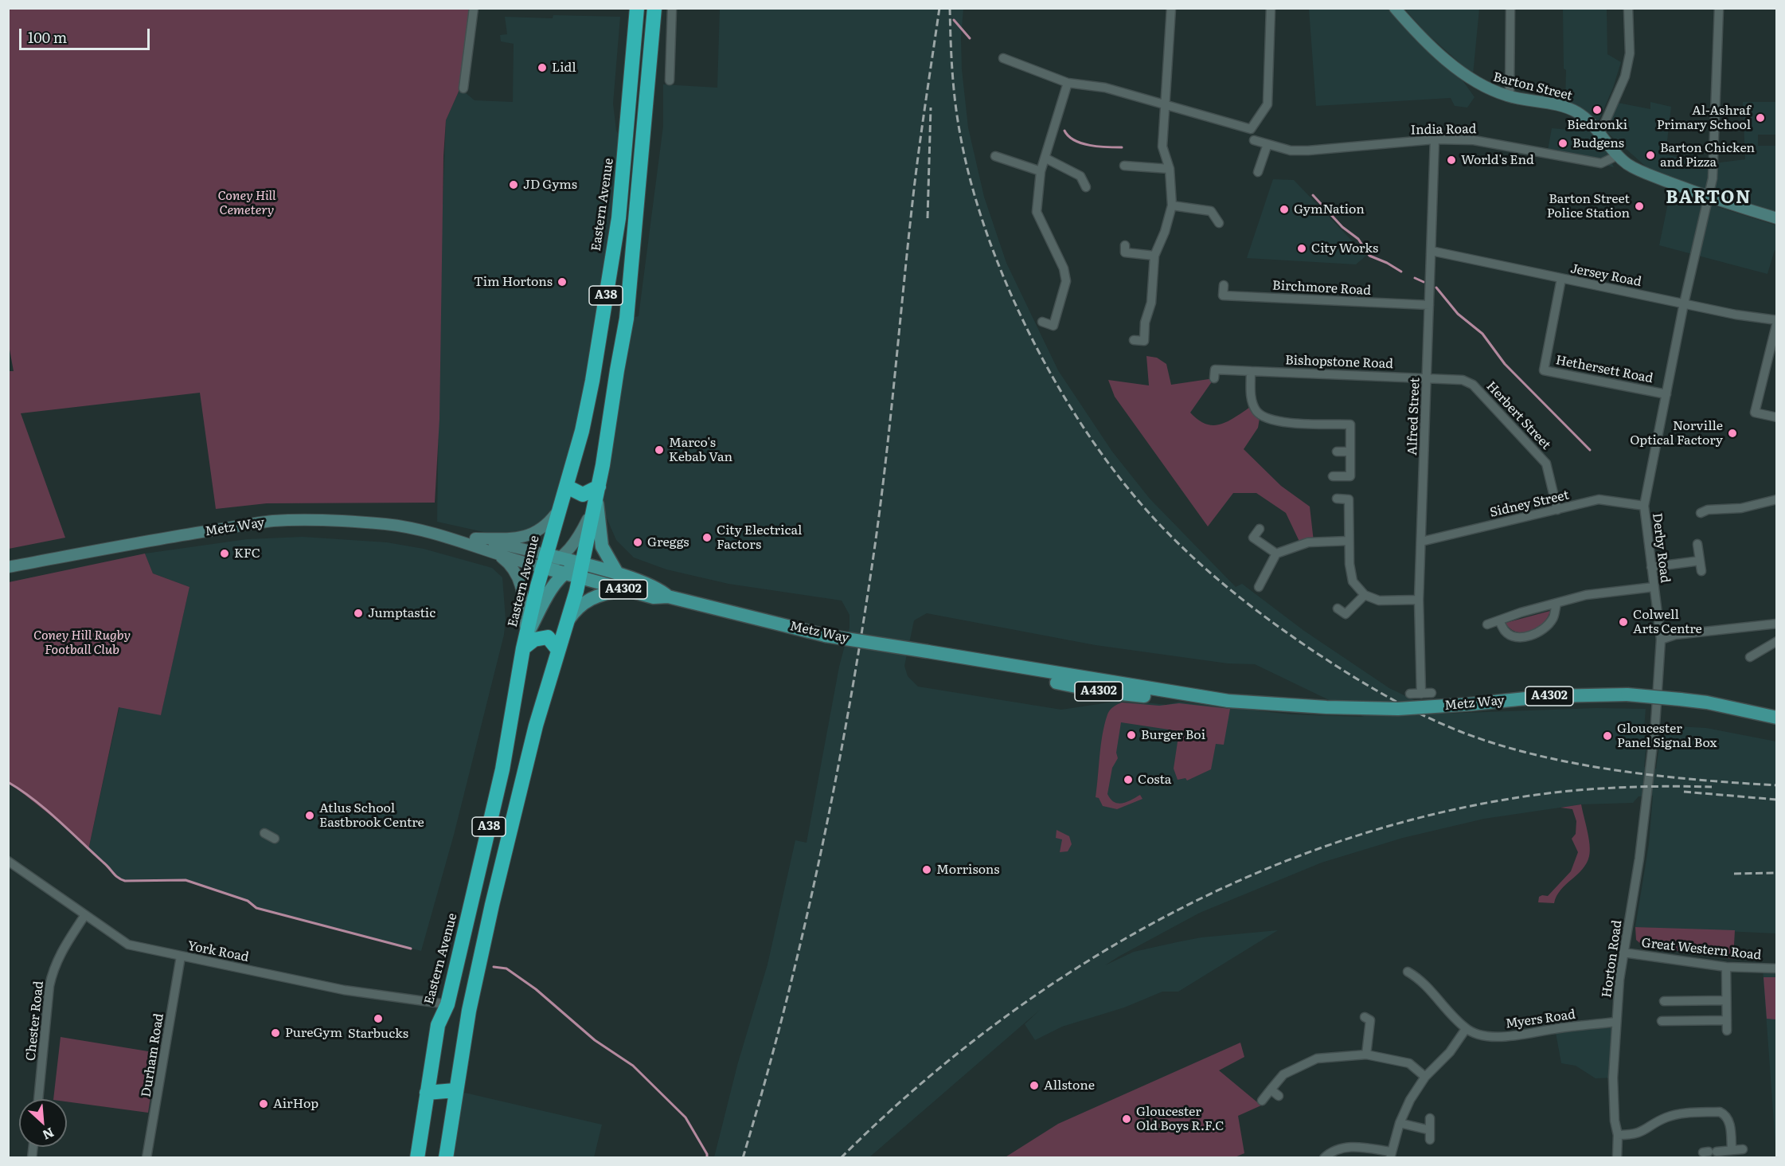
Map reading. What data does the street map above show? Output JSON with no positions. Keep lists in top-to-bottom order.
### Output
{
  "streets": {
    "highway": ["Eastern Avenue", "A38"],
    "main road": ["Metz Way", "A4302"],
    "street": [
      "Barton Street",
      "India Road",
      "Jersey Road",
      "Birchmore Road",
      "Bishopstone Road",
      "Hethersett Road",
      "Herbert Street",
      "Alfred Street",
      "Sidney Street",
      "Derby Road",
      "Great Western Road",
      "York Road",
      "Horton Road",
      "Myers Road",
      "Chester Road",
      "Durham Road"
    ]
  },
  "crossings": [
    ["Barton Street", "India Road"],
    ["Barton Street", "Derby Road"],
    ["India Road", "Alfred Street"],
    ["Eastern Avenue", "Metz Way"],
    ["Eastern Avenue", "York Road"],
    ["Jersey Road", "Hethersett Road"],
    ["Jersey Road", "Alfred Street"],
    ["Jersey Road", "Derby Road"],
    ["Birchmore Road", "Alfred Street"],
    ["A38", "Metz Way"],
    ["Bishopstone Road", "Herbert Street"],
    ["Bishopstone Road", "Alfred Street"],
    ["Hethersett Road", "Derby Road"],
    ["Herbert Street", "Alfred Street"],
    ["Herbert Street", "Sidney Street"],
    ["Alfred Street", "Sidney Street"],
    ["Sidney Street", "Derby Road"],
    ["Derby Road", "Horton Road"],
    ["Great Western Road", "Horton Road"],
    ["York Road", "Chester Road"],
    ["York Road", "Durham Road"],
    ["Horton Road", "Myers Road"]
  ],
  "districts": ["BARTON"],
  "parks": ["Coney Hill Cemetery", "Coney Hill Rugby Football Club"],
  "places": [
    "Lidl",
    "Biedronki",
    "Al-Ashraf Primary School",
    "Budgens",
    "Barton Chicken and Pizza",
    "World's End",
    "JD Gyms",
    "Barton Street Police Station",
    "GymNation",
    "City Works",
    "Tim Hortons",
    "Norville Optical Factory",
    "Marco's Kebab Van",
    "City Electrical Factors",
    "Greggs",
    "KFC",
    "Jumptastic",
    "Colwell Arts Centre",
    "Burger Boi",
    "Gloucester Panel Signal Box",
    "Costa",
    "Atlus School Eastbrook Centre",
    "Morrisons",
    "Starbucks",
    "PureGym",
    "Allstone",
    "AirHop",
    "Gloucester Old Boys R.F.C"
  ],
  "scale_bar": "100 m",
  "north": "bottom right"
}
